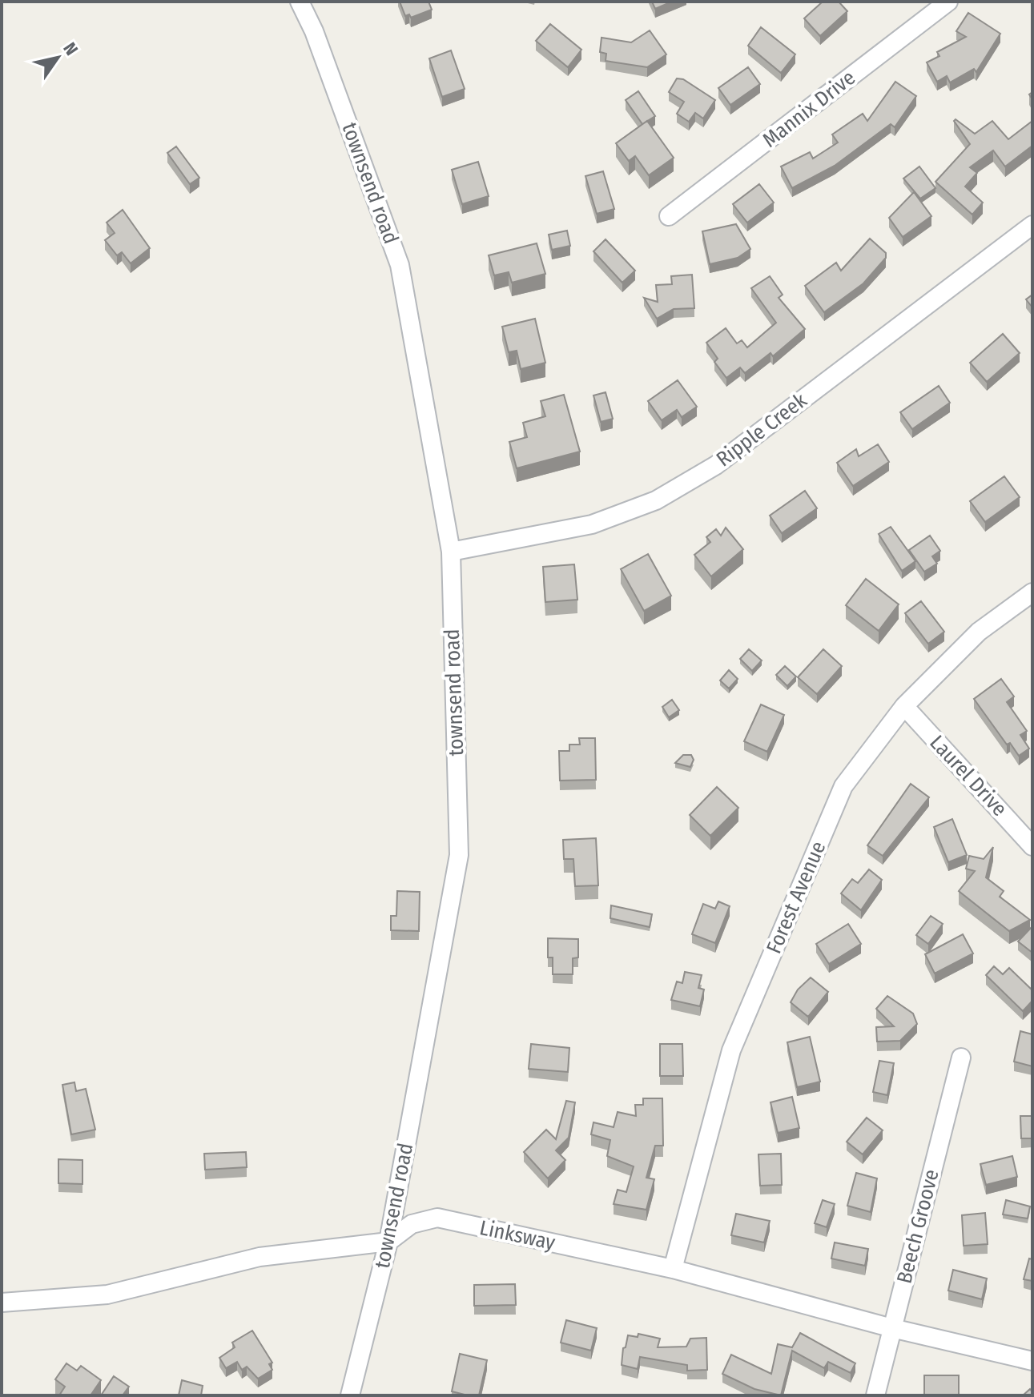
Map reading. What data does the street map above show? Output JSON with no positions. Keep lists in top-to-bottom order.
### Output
{
  "streets": {
    "street": [
      "Mannix Drive",
      "townsend road",
      "Ripple Creek",
      "Laurel Drive",
      "Forest Avenue",
      "Beech Groove",
      "Linksway"
    ]
  },
  "crossings": [
    ["townsend road", "Ripple Creek"],
    ["townsend road", "Linksway"],
    ["Laurel Drive", "Forest Avenue"],
    ["Forest Avenue", "Linksway"],
    ["Beech Groove", "Linksway"]
  ],
  "north": "top right"
}
